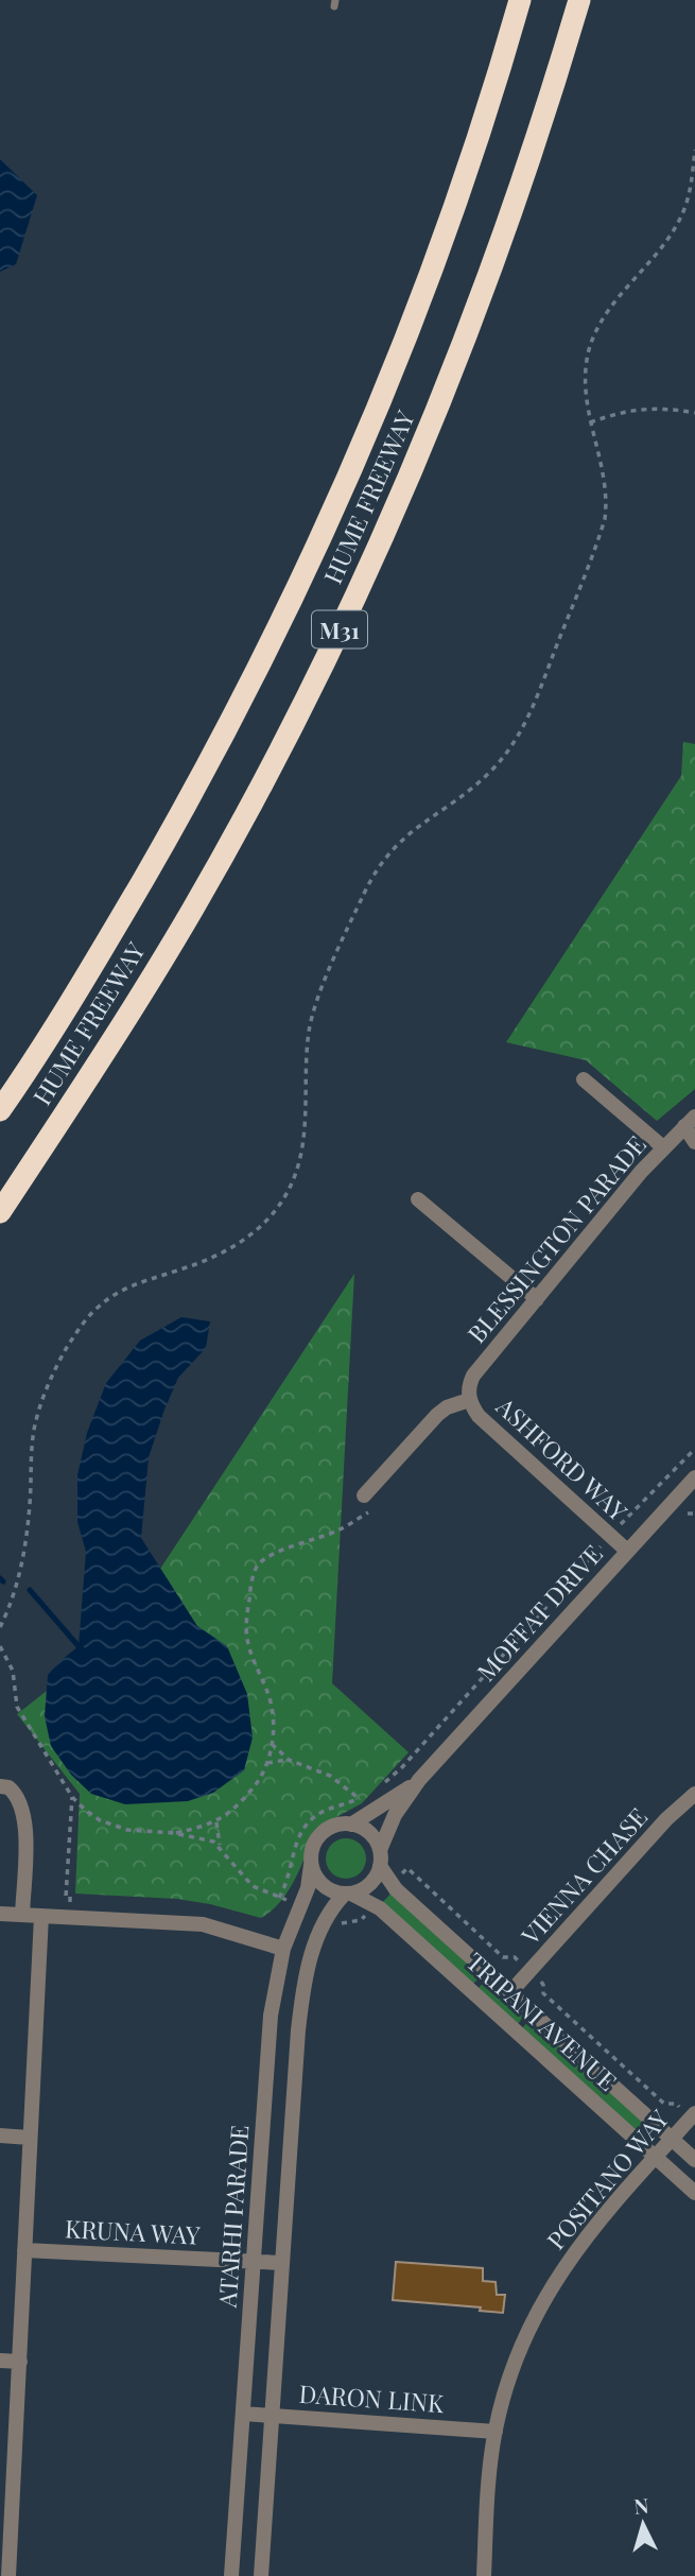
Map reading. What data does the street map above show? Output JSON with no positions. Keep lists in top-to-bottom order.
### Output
{
  "streets": {
    "highway": ["HUME FREEWAY", "M31"],
    "street": [
      "BLESSINGTON PARADE",
      "ASHFORD WAY",
      "MOFFAT DRIVE",
      "VIENNA CHASE",
      "TRIPANI AVENUE",
      "POSITANO WAY",
      "ATARHI PARADE",
      "KRUNA WAY",
      "DARON LINK"
    ]
  },
  "crossings": [
    ["BLESSINGTON PARADE", "ASHFORD WAY"],
    ["ASHFORD WAY", "MOFFAT DRIVE"],
    ["MOFFAT DRIVE", "TRIPANI AVENUE"],
    ["MOFFAT DRIVE", "ATARHI PARADE"],
    ["VIENNA CHASE", "TRIPANI AVENUE"],
    ["TRIPANI AVENUE", "POSITANO WAY"],
    ["TRIPANI AVENUE", "ATARHI PARADE"],
    ["POSITANO WAY", "DARON LINK"],
    ["ATARHI PARADE", "KRUNA WAY"],
    ["ATARHI PARADE", "DARON LINK"]
  ],
  "north": "top"
}
